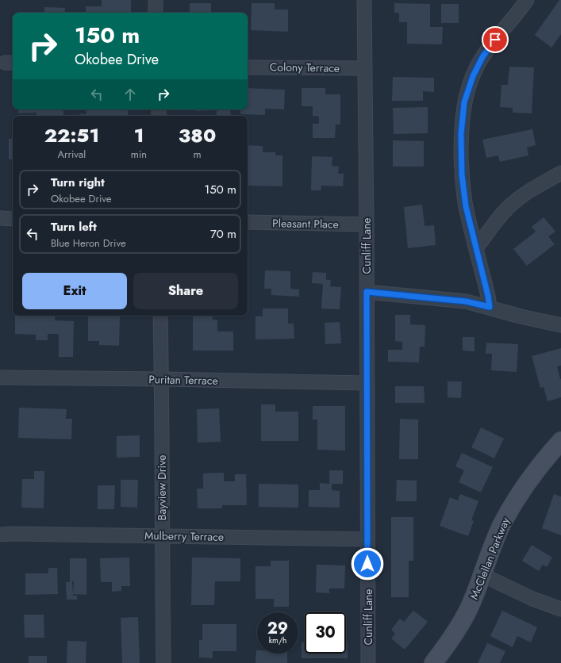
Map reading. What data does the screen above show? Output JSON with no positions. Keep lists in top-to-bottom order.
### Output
{
  "streets": {
    "street": [
      "Colony Terrace",
      "Pleasant Place",
      "Cunliff Lane",
      "Puritan Terrace",
      "Bayview Drive",
      "Mulberry Terrace",
      "McClellan Parkway"
    ]
  },
  "crossings": [
    ["Colony Terrace", "Cunliff Lane"],
    ["Pleasant Place", "Cunliff Lane"],
    ["Cunliff Lane", "Puritan Terrace"],
    ["Cunliff Lane", "Mulberry Terrace"],
    ["Puritan Terrace", "Bayview Drive"],
    ["Bayview Drive", "Mulberry Terrace"]
  ],
  "page": {
    "turn": ["150 m", "Okobee Drive"],
    "eta": [
      "22:51",
      "Arrival",
      "1",
      "min",
      "380",
      "m"
    ],
    "list": [
      {
        "name": "Turn right",
        "note": "Okobee Drive",
        "value": "150 m"
      },
      {
        "name": "Turn left",
        "note": "Blue Heron Drive",
        "value": "70 m"
      }
    ],
    "buttons": ["Exit", "Share"],
    "speed": "29 km/h",
    "limit": "30"
  }
}
